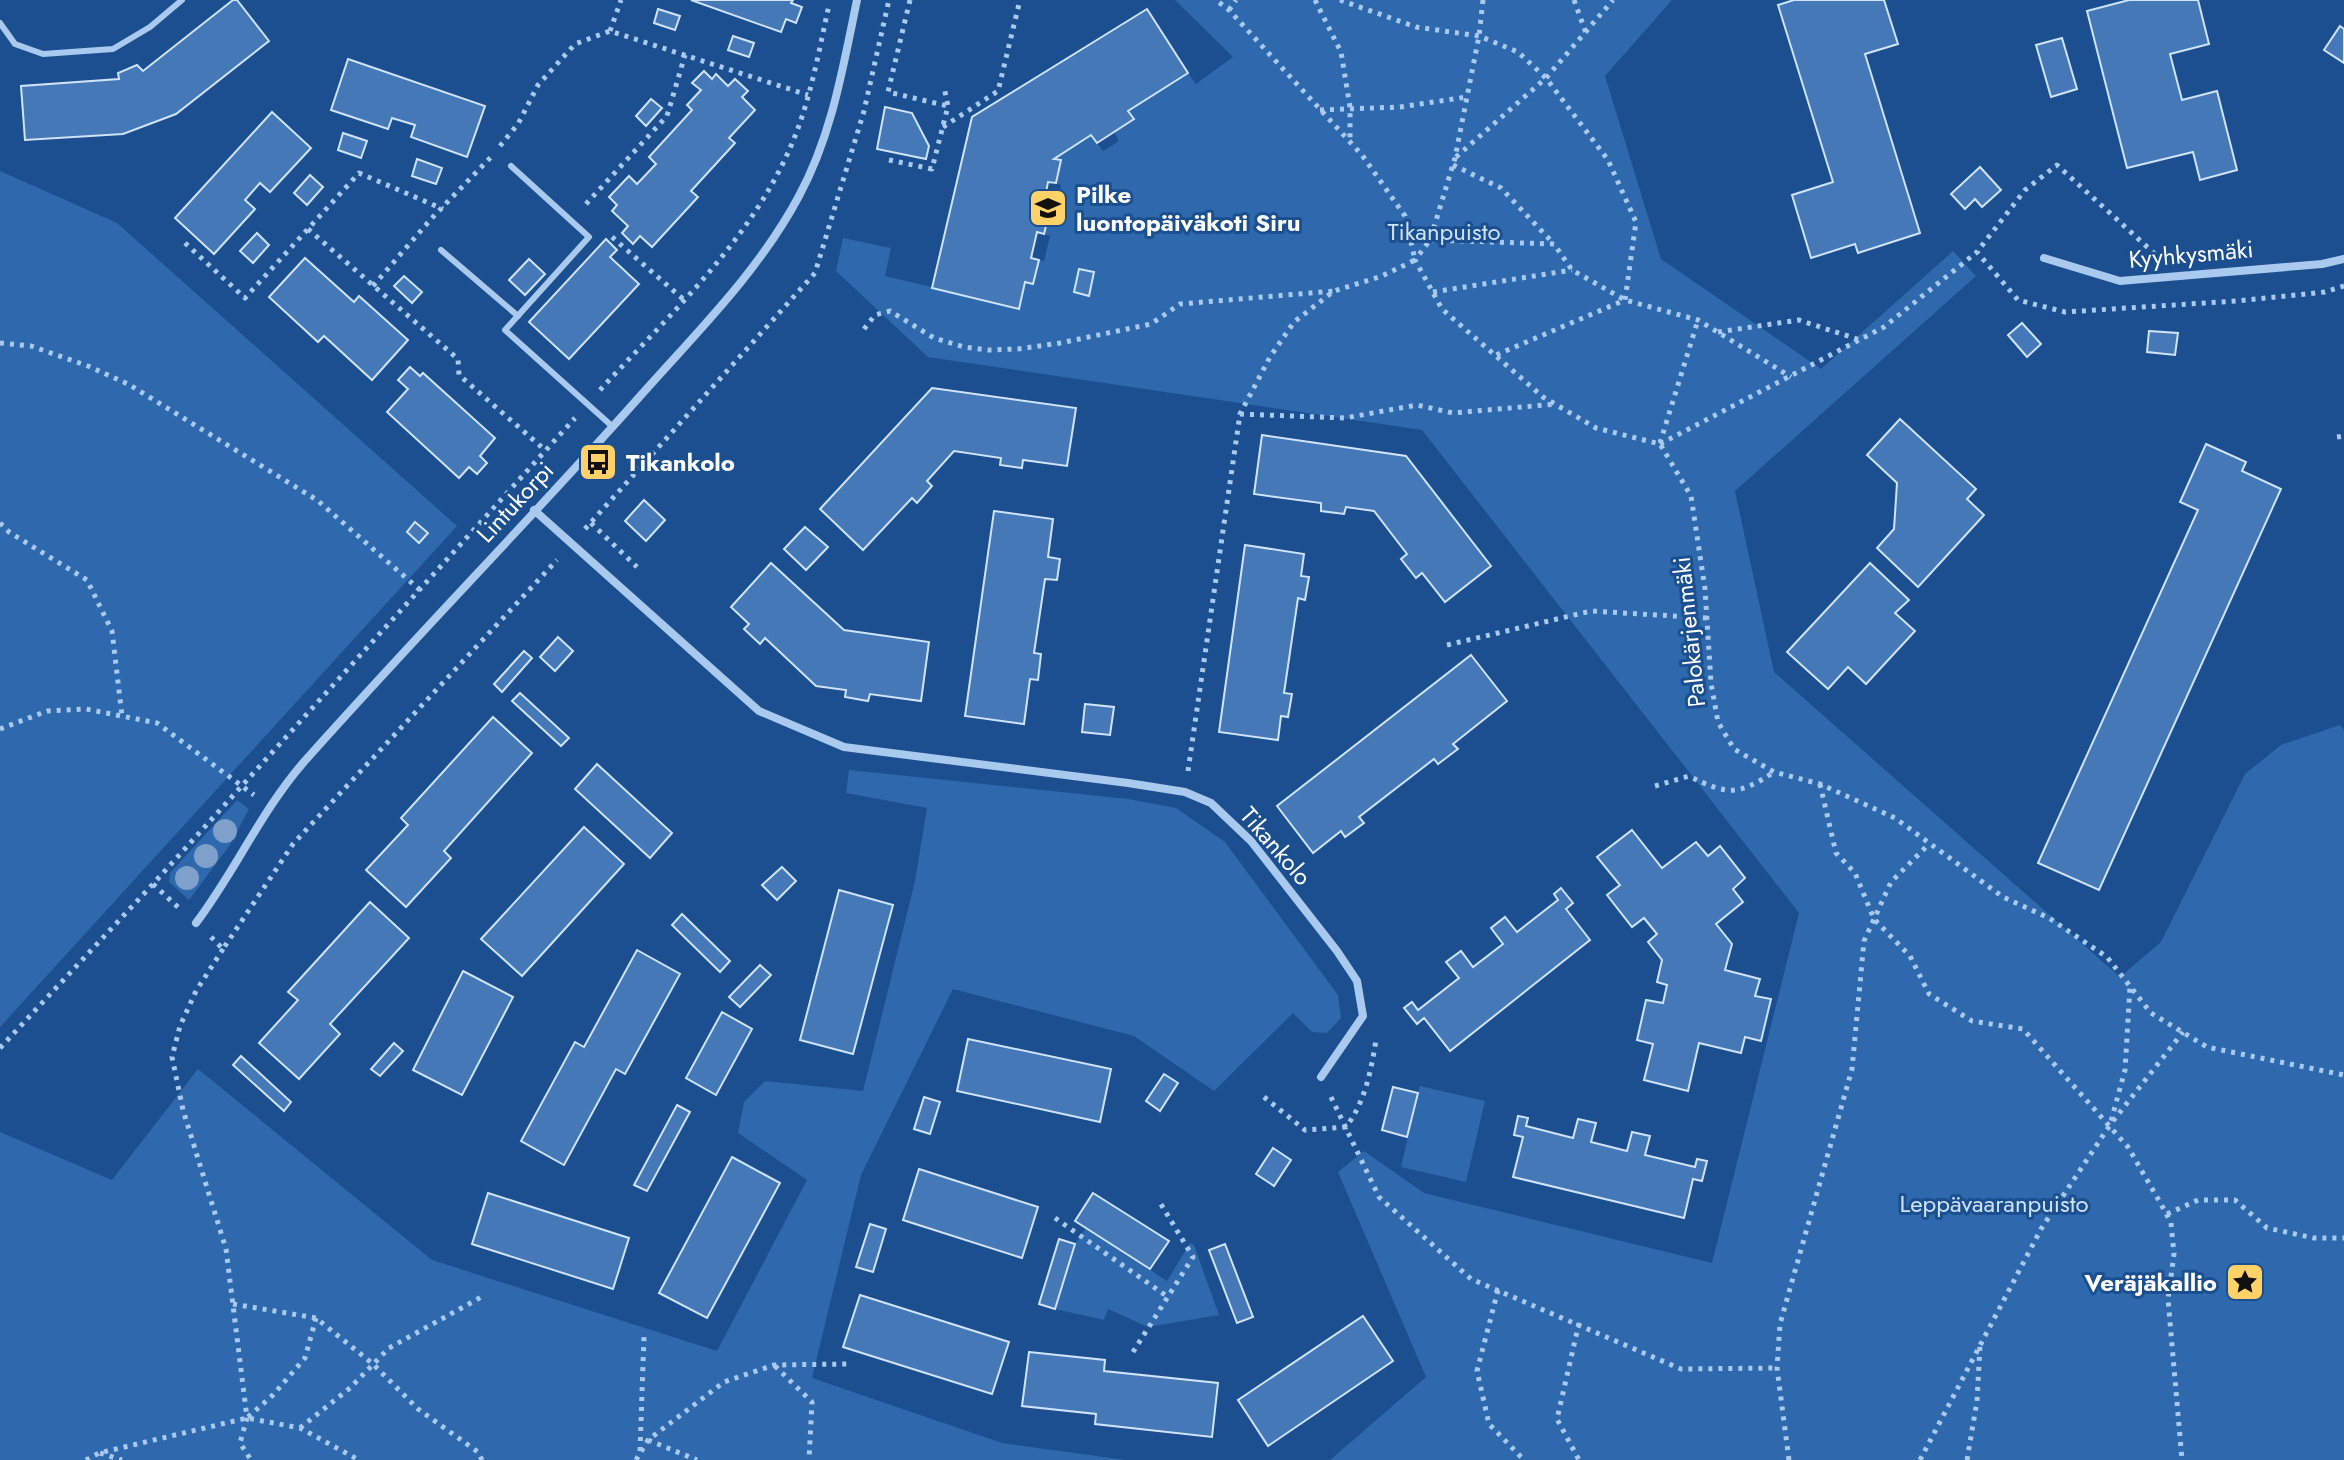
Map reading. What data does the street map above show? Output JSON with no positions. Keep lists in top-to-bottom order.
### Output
{
  "streets": {
    "street": ["Kyyhkysmäki", "Lintukorpi", "Tikankolo"],
    "path": ["Palokärjenmäki"]
  },
  "crossings": [
    ["Lintukorpi", "Tikankolo"]
  ],
  "parks": ["Tikanpuisto", "Leppävaaranpuisto"],
  "places": {
    "school or university": ["Pilke luontopäiväkoti Siru"],
    "bus stop": ["Tikankolo"],
    "place": ["Veräjäkallio"]
  }
}
